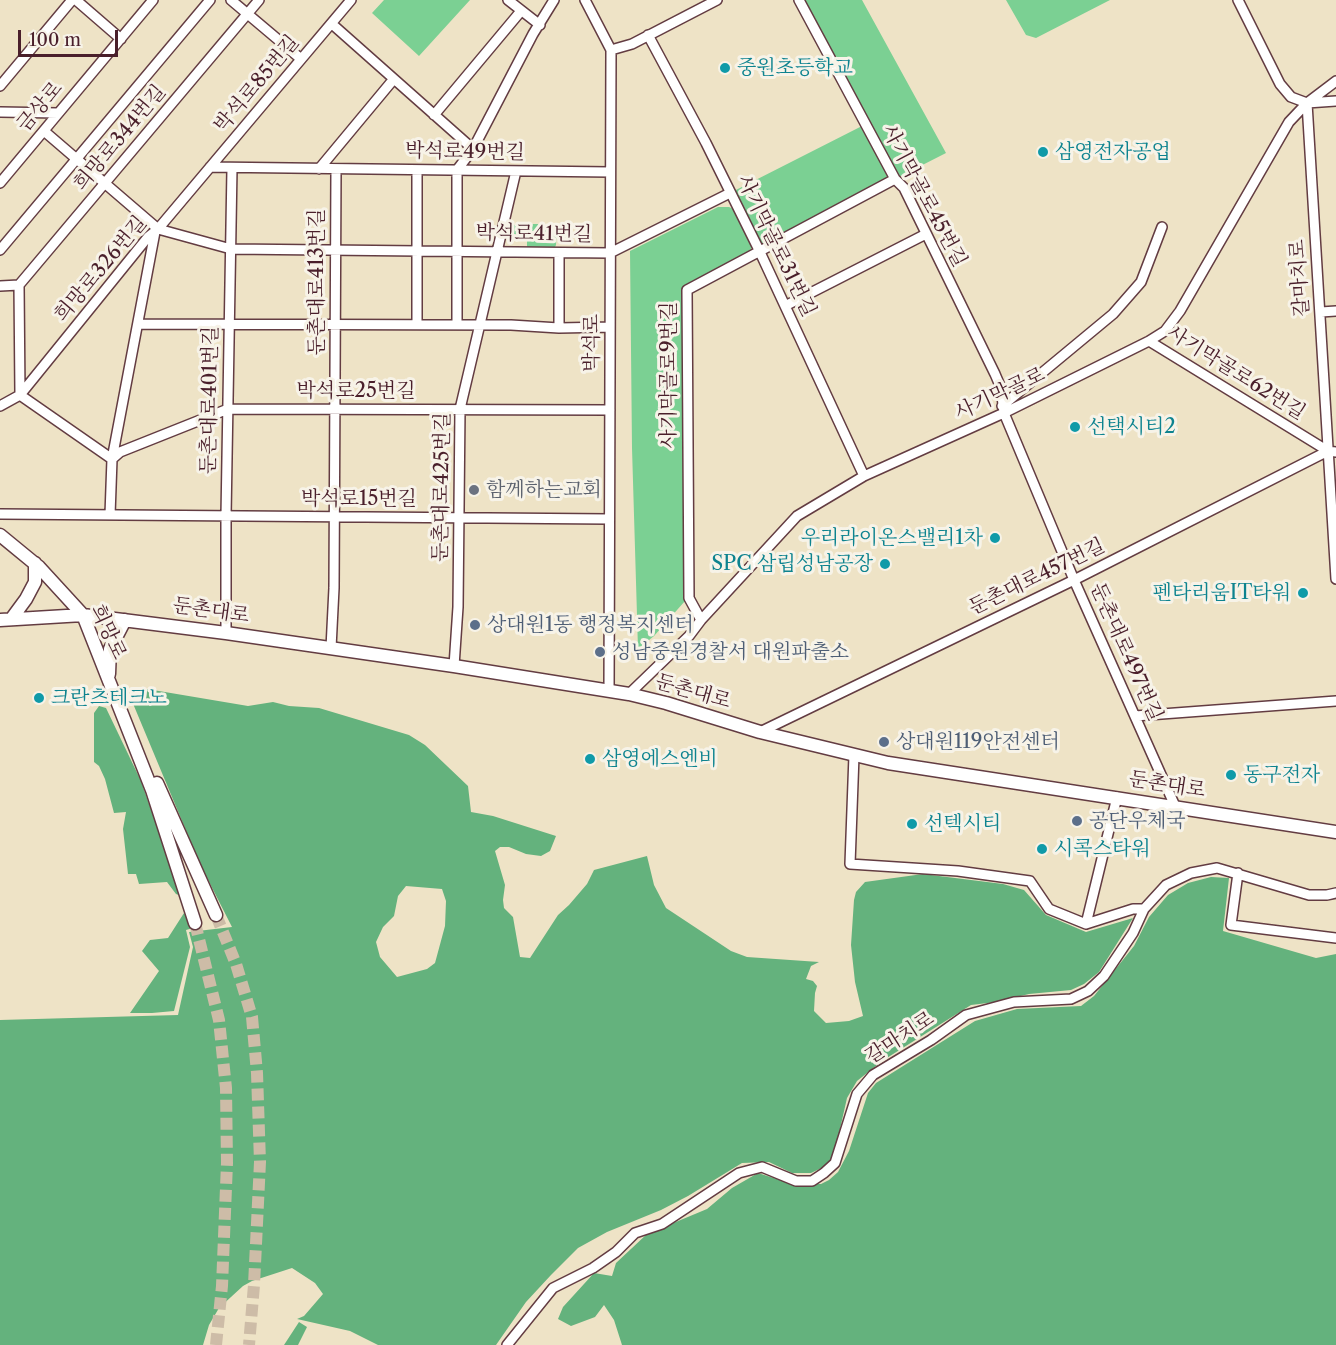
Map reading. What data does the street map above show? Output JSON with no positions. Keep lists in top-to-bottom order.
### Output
{
  "streets": {
    "main road": ["둔촌대로", "희망로"],
    "street": [
      "박석로85번길",
      "금상로",
      "희망로344번길",
      "박석로49번길",
      "사기막골로45번길",
      "박석로41번길",
      "사기막골로31번길",
      "희망로326번길",
      "갈마치로",
      "둔촌대로413번길",
      "박석로",
      "사기막골로62번길",
      "사기막골로9번길",
      "박석로25번길",
      "사기막골로",
      "둔촌대로401번길",
      "둔촌대로425번길",
      "박석로15번길",
      "둔촌대로457번길",
      "둔촌대로497번길"
    ]
  },
  "crossings": [
    ["박석로85번길", "박석로49번길"],
    ["박석로85번길", "희망로326번길"],
    ["박석로49번길", "박석로41번길"],
    ["박석로49번길", "희망로326번길"],
    ["박석로49번길", "둔촌대로413번길"],
    ["박석로49번길", "박석로"],
    ["박석로49번길", "둔촌대로401번길"],
    ["박석로49번길", "둔촌대로425번길"],
    ["사기막골로45번길", "사기막골로9번길"],
    ["사기막골로45번길", "사기막골로"],
    ["사기막골로45번길", "둔촌대로497번길"],
    ["박석로41번길", "희망로326번길"],
    ["박석로41번길", "둔촌대로413번길"],
    ["박석로41번길", "박석로"],
    ["박석로41번길", "둔촌대로401번길"],
    ["박석로41번길", "둔촌대로425번길"],
    ["사기막골로31번길", "사기막골로9번길"],
    ["사기막골로31번길", "사기막골로"],
    ["갈마치로", "사기막골로62번길"],
    ["갈마치로", "사기막골로"],
    ["갈마치로", "둔촌대로457번길"],
    ["둔촌대로413번길", "박석로25번길"],
    ["둔촌대로413번길", "박석로15번길"],
    ["둔촌대로413번길", "둔촌대로"],
    ["박석로", "박석로25번길"],
    ["박석로", "박석로15번길"],
    ["박석로", "둔촌대로"],
    ["사기막골로62번길", "사기막골로"],
    ["사기막골로62번길", "둔촌대로457번길"],
    ["사기막골로9번길", "사기막골로"],
    ["박석로25번길", "둔촌대로401번길"],
    ["박석로25번길", "둔촌대로425번길"],
    ["사기막골로", "둔촌대로"],
    ["사기막골로", "둔촌대로497번길"],
    ["둔촌대로401번길", "박석로15번길"],
    ["둔촌대로401번길", "둔촌대로"],
    ["둔촌대로425번길", "박석로15번길"],
    ["둔촌대로425번길", "둔촌대로"],
    ["둔촌대로457번길", "둔촌대로"],
    ["둔촌대로457번길", "둔촌대로497번길"],
    ["둔촌대로", "희망로"],
    ["둔촌대로", "둔촌대로497번길"]
  ],
  "places": [
    "중원초등학교",
    "삼영전자공업",
    "선택시티2",
    "함께하는교회",
    "우리라이온스밸리1차",
    "SPC 삼립성남공장",
    "펜타리움IT타워",
    "상대원1동 행정복지센터",
    "성남중원경찰서 대원파출소",
    "크란츠테크노",
    "상대원119안전센터",
    "삼영에스엔비",
    "동구전자",
    "공단우체국",
    "선텍시티",
    "시콕스타워"
  ],
  "scale_bar": "100 m"
}
